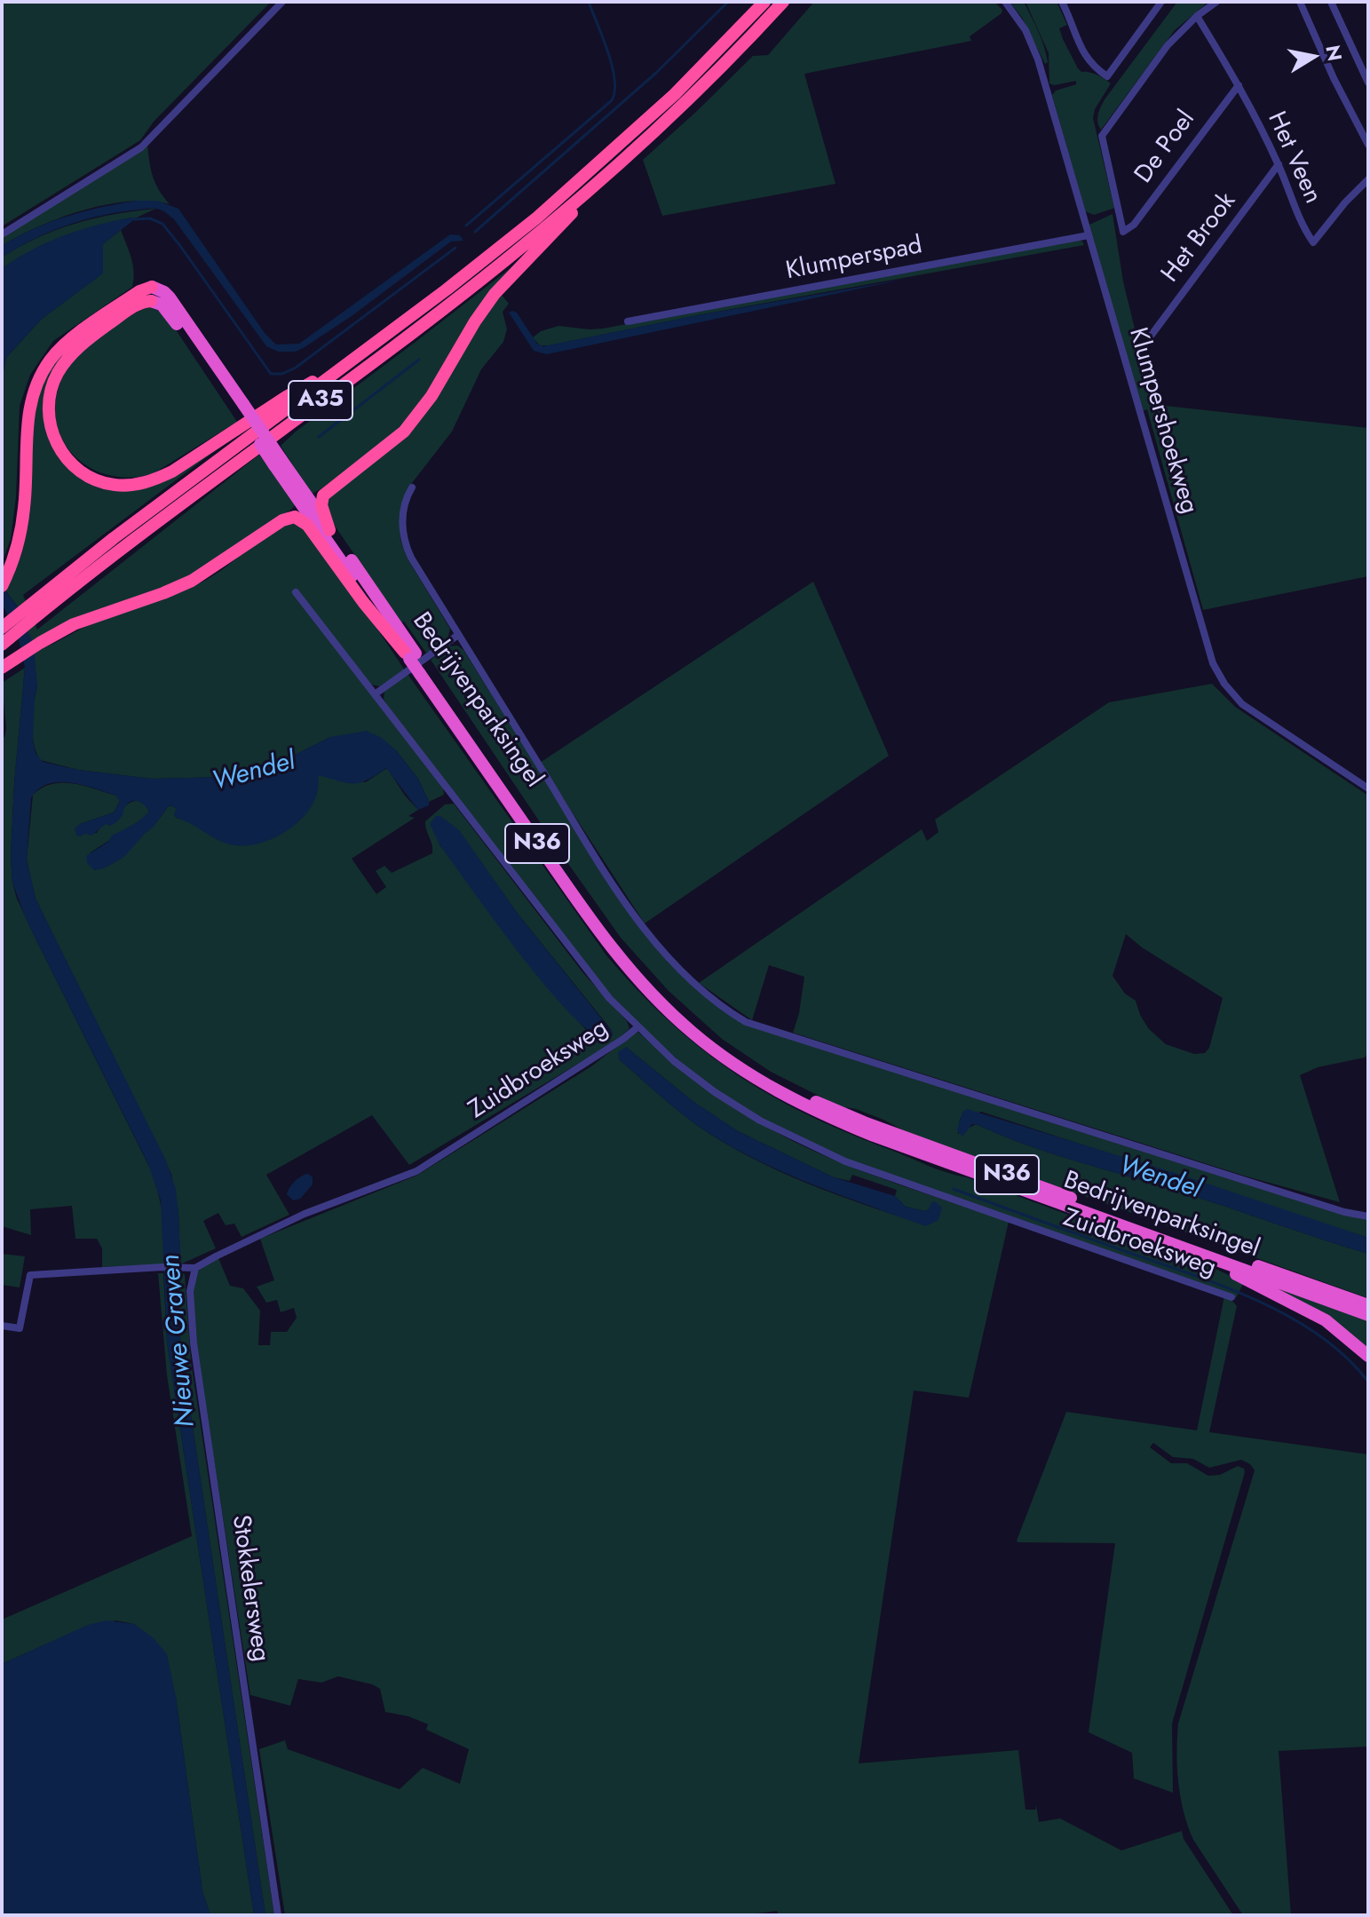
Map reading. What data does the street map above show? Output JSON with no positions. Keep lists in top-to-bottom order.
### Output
{
  "streets": {
    "highway": ["A35", "Bedrijvenparksingel", "N36"],
    "street": [
      "De Poel",
      "Het Veen",
      "Het Brook",
      "Klumperspad",
      "Klumpershoekweg",
      "Zuidbroeksweg",
      "Stokkelersweg"
    ]
  },
  "crossings": [
    ["De Poel", "Het Veen"],
    ["Het Veen", "Het Brook"],
    ["Klumperspad", "Klumpershoekweg"],
    ["A35", "Bedrijvenparksingel"],
    ["Bedrijvenparksingel", "N36"],
    ["Zuidbroeksweg", "Stokkelersweg"]
  ],
  "water": ["Wendel", "Nieuwe Graven"],
  "north": "right"
}
